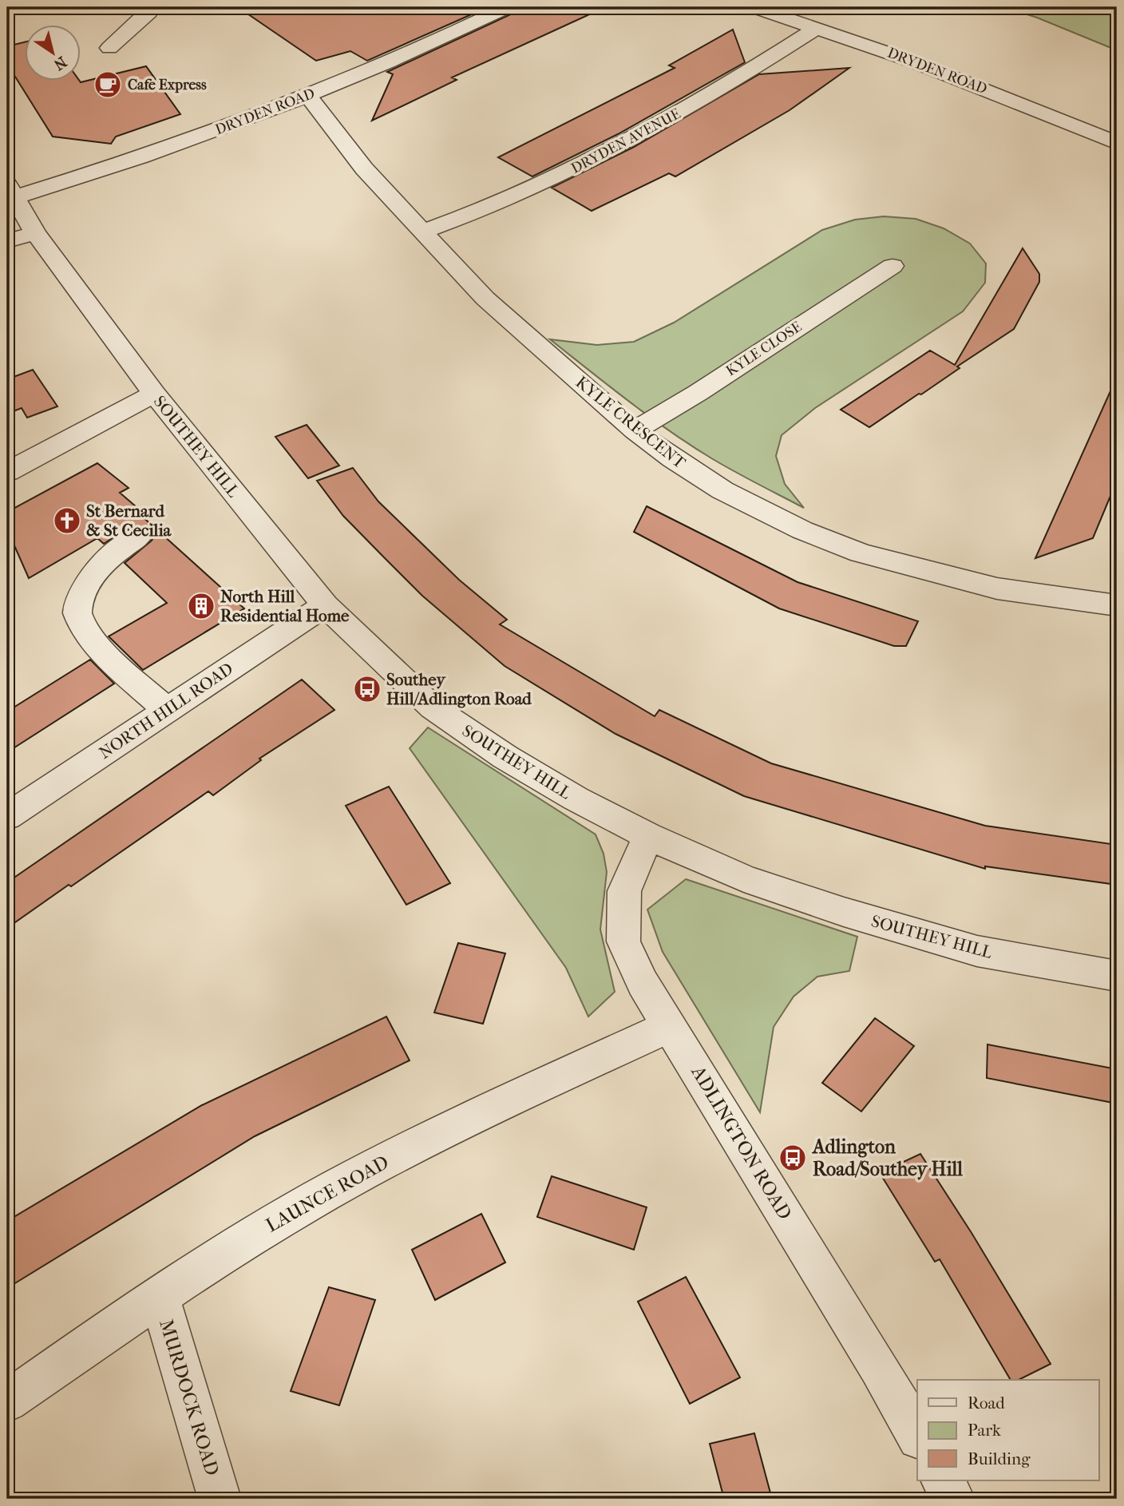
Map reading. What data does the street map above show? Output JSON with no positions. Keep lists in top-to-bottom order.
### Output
{
  "streets": {
    "street": [
      "DRYDEN ROAD",
      "DRYDEN AVENUE",
      "KYLE CLOSE",
      "KYLE CRESCENT",
      "SOUTHEY HILL",
      "NORTH HILL ROAD",
      "ADLINGTON ROAD",
      "LAUNCE ROAD",
      "MURDOCK ROAD"
    ]
  },
  "crossings": [
    ["DRYDEN ROAD", "DRYDEN AVENUE"],
    ["DRYDEN ROAD", "KYLE CRESCENT"],
    ["DRYDEN ROAD", "SOUTHEY HILL"],
    ["DRYDEN AVENUE", "KYLE CRESCENT"],
    ["KYLE CLOSE", "KYLE CRESCENT"],
    ["SOUTHEY HILL", "NORTH HILL ROAD"],
    ["SOUTHEY HILL", "ADLINGTON ROAD"],
    ["ADLINGTON ROAD", "LAUNCE ROAD"],
    ["LAUNCE ROAD", "MURDOCK ROAD"]
  ],
  "places": {
    "cafe": ["Cafe Express"],
    "church": ["St Bernard & St Cecilia"],
    "building": ["North Hill Residential Home"],
    "bus stop": ["Southey Hill/Adlington Road", "Adlington Road/Southey Hill"]
  },
  "legend": ["Road", "Park", "Building"],
  "north": "bottom right"
}
